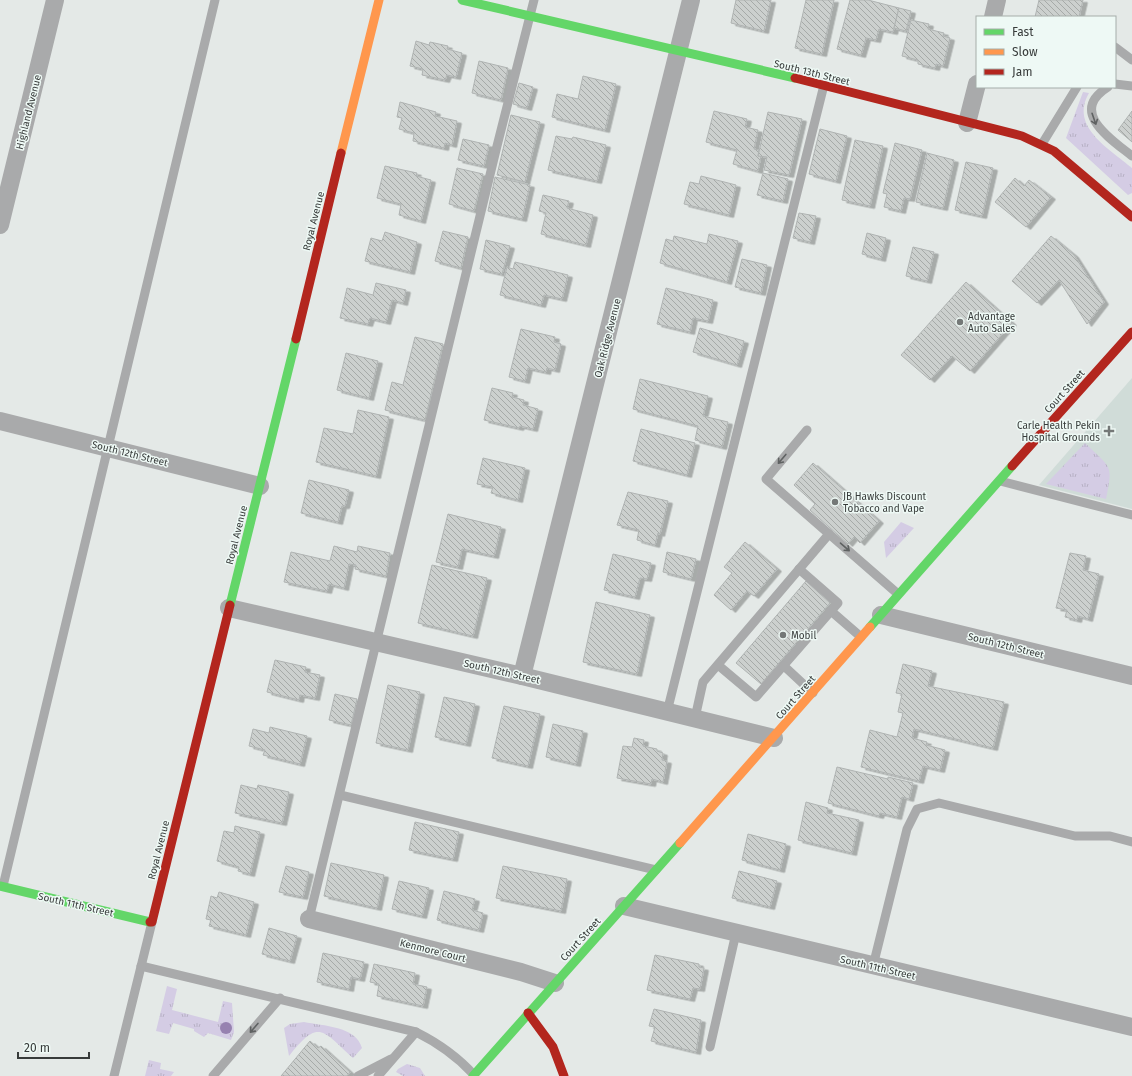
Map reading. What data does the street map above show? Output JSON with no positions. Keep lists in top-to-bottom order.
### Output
{
  "streets": {
    "street": [
      "South 13th Street",
      "Highland Avenue",
      "Royal Avenue",
      "Oak Ridge Avenue",
      "Court Street",
      "South 12th Street",
      "South 11th Street",
      "Kenmore Court"
    ]
  },
  "crossings": [
    ["South 13th Street", "Oak Ridge Avenue"],
    ["Royal Avenue", "South 12th Street"],
    ["Royal Avenue", "South 11th Street"],
    ["Oak Ridge Avenue", "South 12th Street"],
    ["Court Street", "South 12th Street"],
    ["Court Street", "South 11th Street"],
    ["Court Street", "Kenmore Court"]
  ],
  "places": {
    "other": ["Advantage Auto Sales", "JB Hawks Discount Tobacco and Vape", "Mobil"],
    "health": ["Carle Health Pekin Hospital Grounds"]
  },
  "legend": ["Fast", "Slow", "Jam"],
  "scale_bar": "20 m"
}
